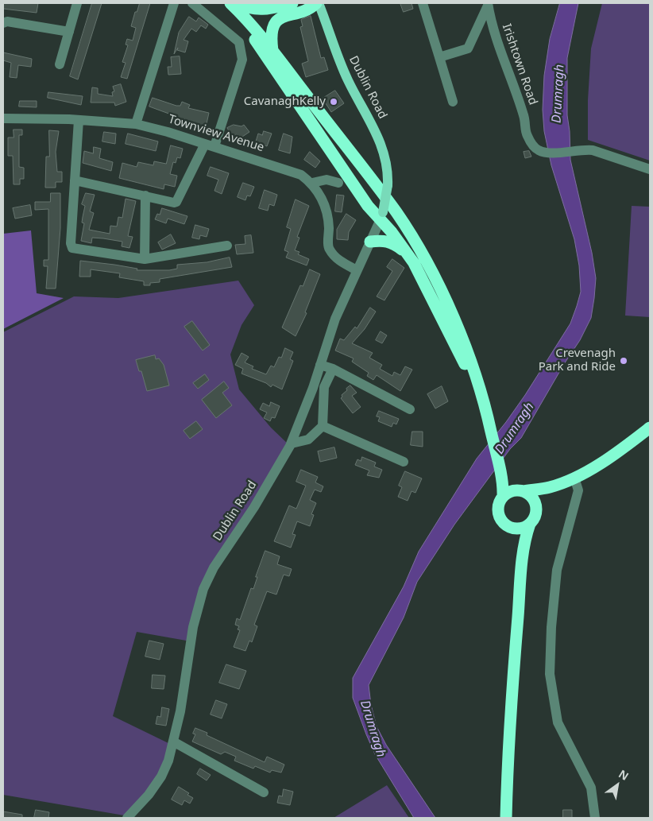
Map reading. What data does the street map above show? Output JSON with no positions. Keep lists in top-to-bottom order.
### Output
{
  "streets": {
    "main road": ["Dublin Road"],
    "street": ["Irishtown Road", "Townview Avenue"]
  },
  "crossings": [
    ["Dublin Road", "Townview Avenue"]
  ],
  "water": ["Drumragh"],
  "places": ["CavanaghKelly", "Crevenagh Park and Ride"],
  "north": "top right"
}
